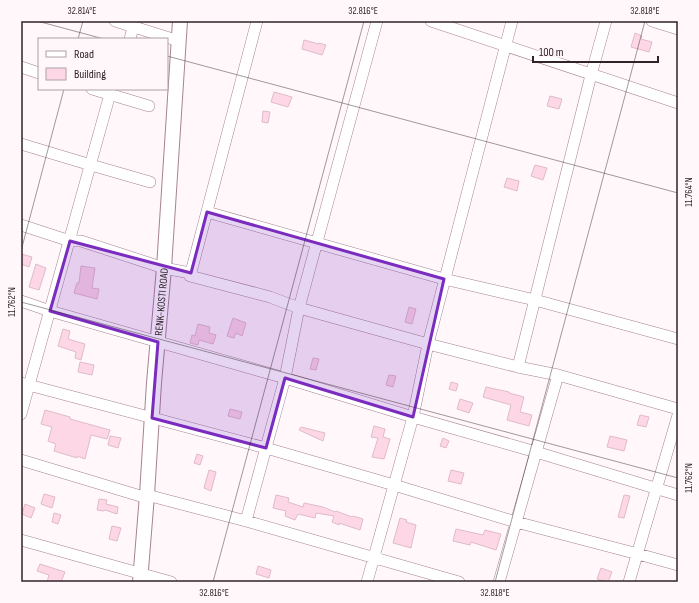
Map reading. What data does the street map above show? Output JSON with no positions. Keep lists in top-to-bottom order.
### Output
{
  "streets": {
    "main road": ["RENK-KOSTI ROAD"]
  },
  "legend": ["Road", "Building"],
  "scale_bar": "100 m",
  "coordinates": [
    "32.814°E",
    "32.816°E",
    "32.818°E",
    "11.764°N",
    "11.762°N"
  ]
}
